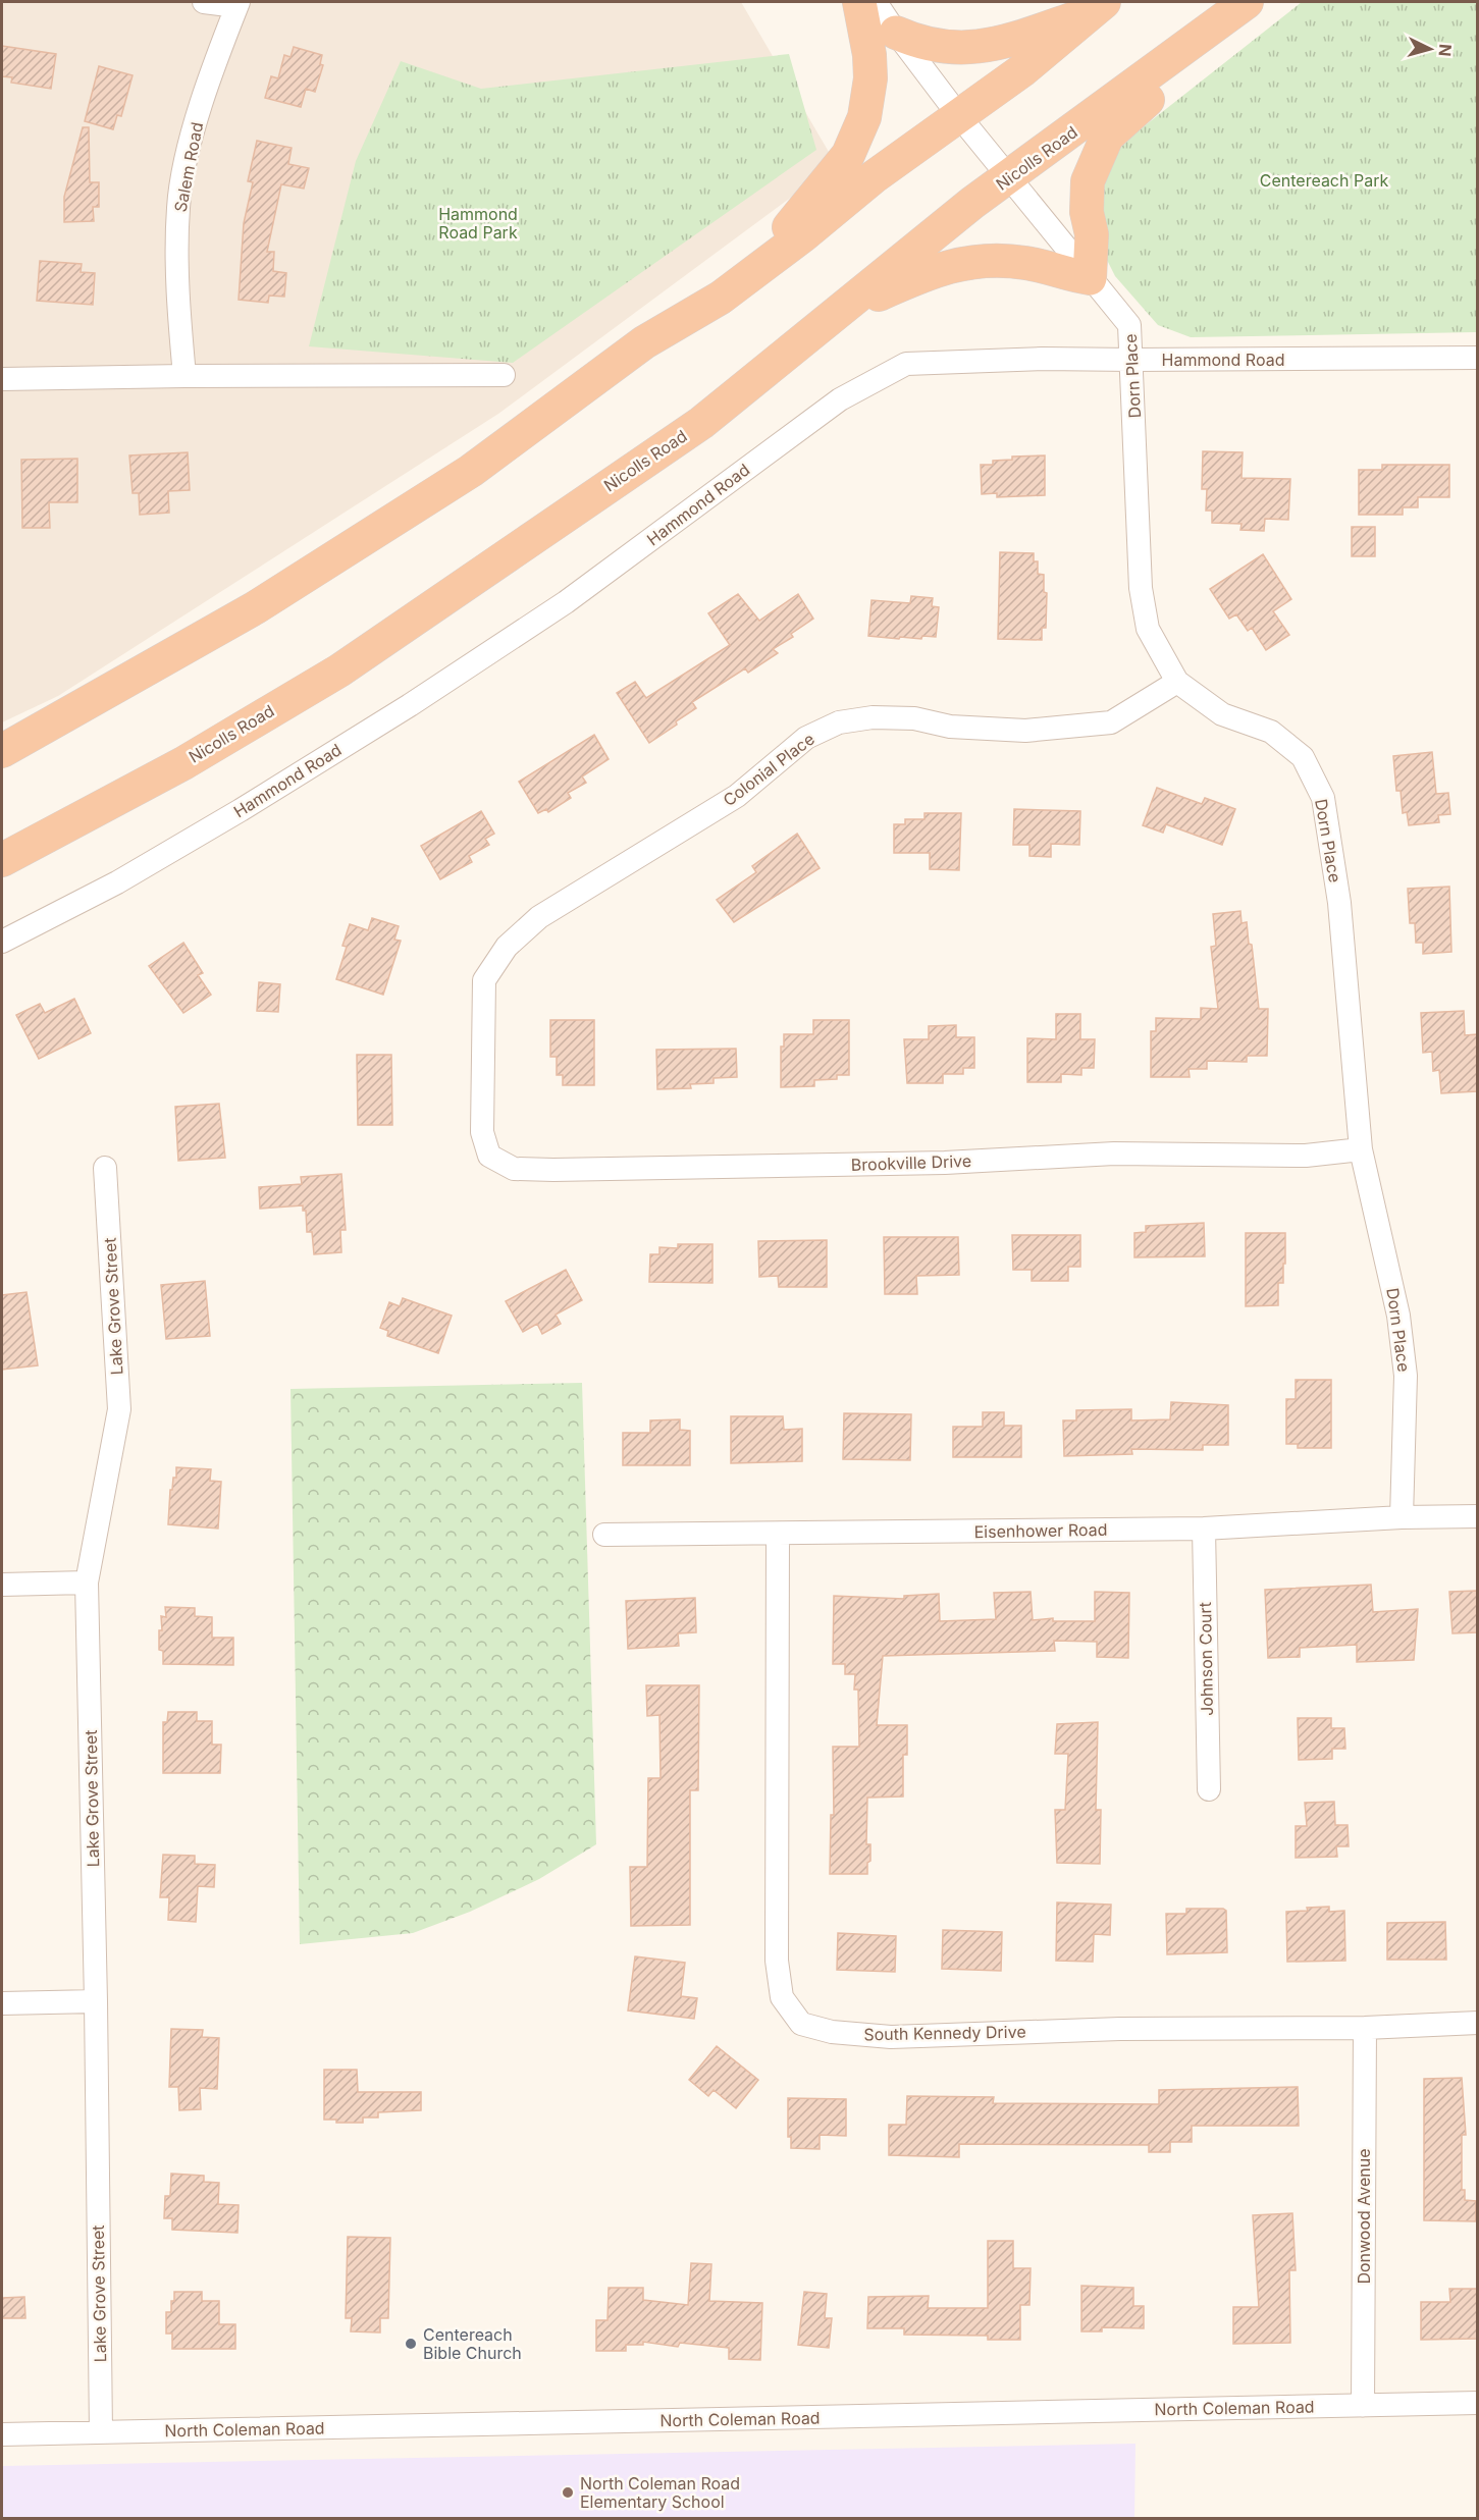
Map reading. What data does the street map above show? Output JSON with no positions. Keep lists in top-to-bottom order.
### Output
{
  "streets": {
    "highway": ["Nicolls Road"],
    "street": [
      "Salem Road",
      "Hammond Road",
      "Dorn Place",
      "Colonial Place",
      "Brookville Drive",
      "Lake Grove Street",
      "Eisenhower Road",
      "Johnson Court",
      "South Kennedy Drive",
      "Donwood Avenue",
      "North Coleman Road"
    ]
  },
  "crossings": [
    ["Nicolls Road", "Dorn Place"],
    ["Hammond Road", "Dorn Place"],
    ["Dorn Place", "Colonial Place"],
    ["Dorn Place", "Brookville Drive"],
    ["Dorn Place", "Eisenhower Road"],
    ["Colonial Place", "Brookville Drive"],
    ["Lake Grove Street", "North Coleman Road"],
    ["Eisenhower Road", "Johnson Court"],
    ["Eisenhower Road", "South Kennedy Drive"],
    ["South Kennedy Drive", "Donwood Avenue"],
    ["Donwood Avenue", "North Coleman Road"]
  ],
  "parks": ["Centereach Park", "Hammond Road Park"],
  "places": ["Centereach Bible Church", "North Coleman Road Elementary School"],
  "north": "right"
}
